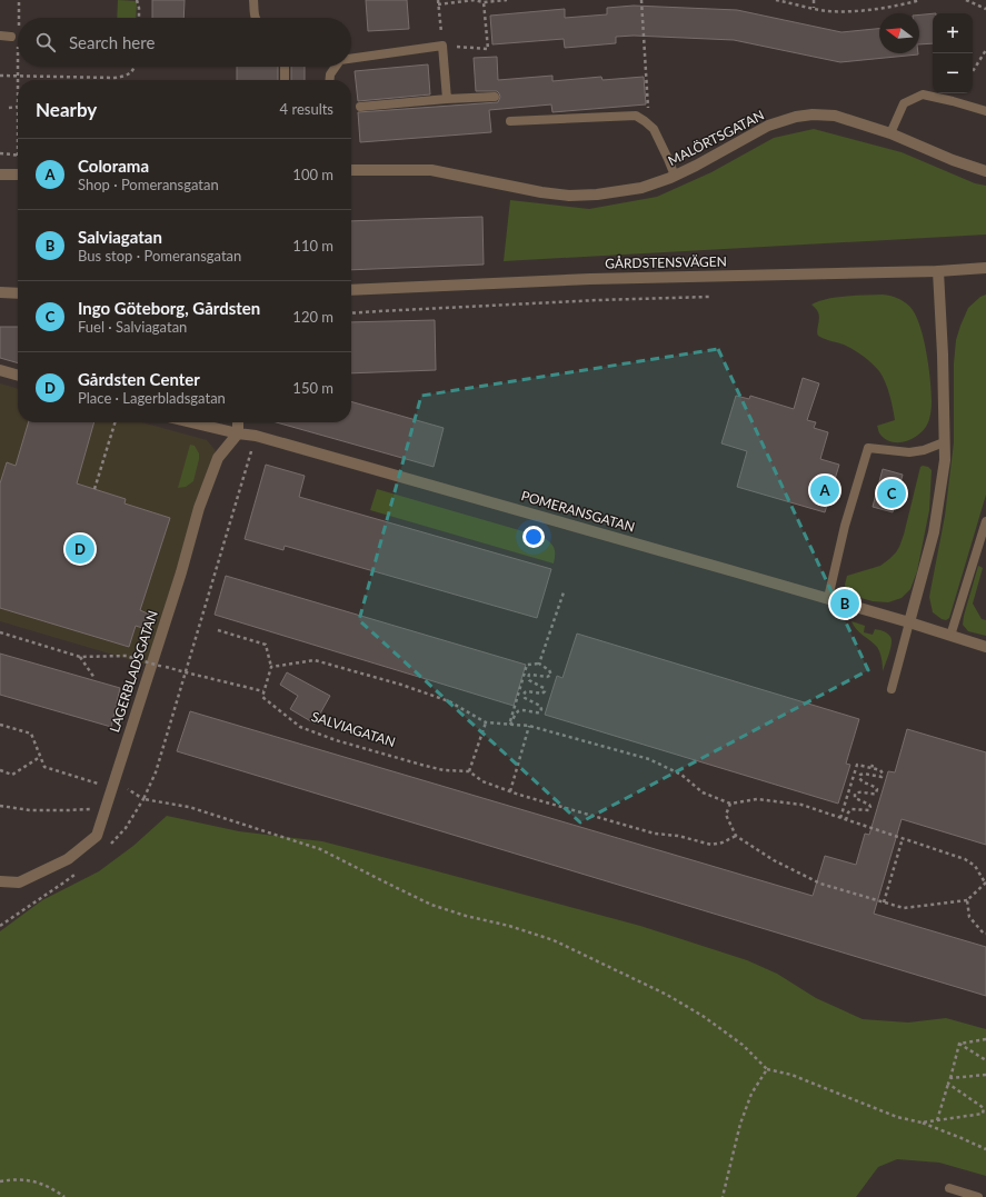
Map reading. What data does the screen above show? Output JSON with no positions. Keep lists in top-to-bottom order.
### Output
{
  "streets": {
    "street": [
      "MALÖRTSGATAN",
      "GÅRDSTENSVÄGEN",
      "POMERANSGATAN",
      "LAGERBLADSGATAN"
    ],
    "path": ["SALVIAGATAN"]
  },
  "crossings": [
    ["POMERANSGATAN", "LAGERBLADSGATAN"]
  ],
  "north": "left",
  "page": {
    "map_buttons": ["+", "−"],
    "search": "Search here",
    "heading": ["Nearby", "4 results"],
    "list": [
      {
        "mark": "A",
        "name": "Colorama",
        "note": "Shop · Pomeransgatan",
        "value": "100 m"
      },
      {
        "mark": "B",
        "name": "Salviagatan",
        "note": "Bus stop · Pomeransgatan",
        "value": "110 m"
      },
      {
        "mark": "C",
        "name": "Ingo Göteborg, Gårdsten",
        "note": "Fuel · Salviagatan",
        "value": "120 m"
      },
      {
        "mark": "D",
        "name": "Gårdsten Center",
        "note": "Place · Lagerbladsgatan",
        "value": "150 m"
      }
    ],
    "pins": [
      "A",
      "C",
      "D",
      "B"
    ]
  }
}
